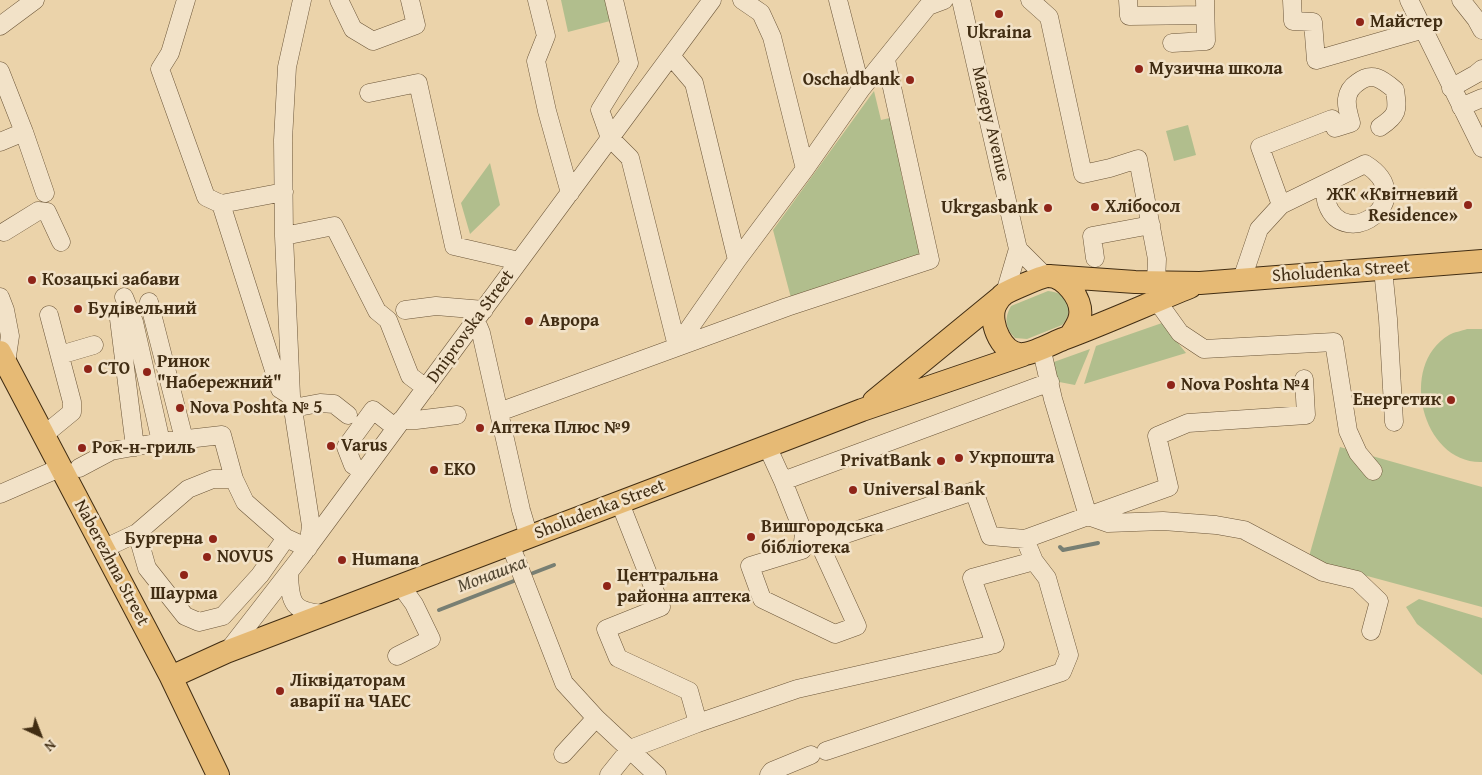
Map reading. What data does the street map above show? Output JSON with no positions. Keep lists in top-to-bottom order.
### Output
{
  "streets": {
    "main road": ["Sholudenka Street", "Naberezhna Street"],
    "street": ["Mazepy Avenue", "Dniprovska Street"]
  },
  "crossings": [
    ["Mazepy Avenue", "Sholudenka Street"],
    ["Sholudenka Street", "Dniprovska Street"],
    ["Sholudenka Street", "Naberezhna Street"]
  ],
  "water": ["Монашка"],
  "places": [
    "Ukraina",
    "Майстер",
    "Музична школа",
    "Oschadbank",
    "ЖК «Квітневий Residence»",
    "Хлібосол",
    "Ukrgasbank",
    "Козацькі забави",
    "Будівельний",
    "Аврора",
    "СТО",
    "Ринок \"Набережний\"",
    "Nova Poshta №4",
    "Енергетик",
    "Nova Poshta № 5",
    "Аптека Плюс №9",
    "Varus",
    "Рок-н-гриль",
    "Укрпошта",
    "PrivatBank",
    "EKO",
    "Universal Bank",
    "Вишгородська бібліотека",
    "Бургерна",
    "NOVUS",
    "Humana",
    "Шаурма",
    "Центральна районна аптека",
    "Ліквідаторам аварії на ЧАЕС"
  ],
  "north": "bottom right"
}
